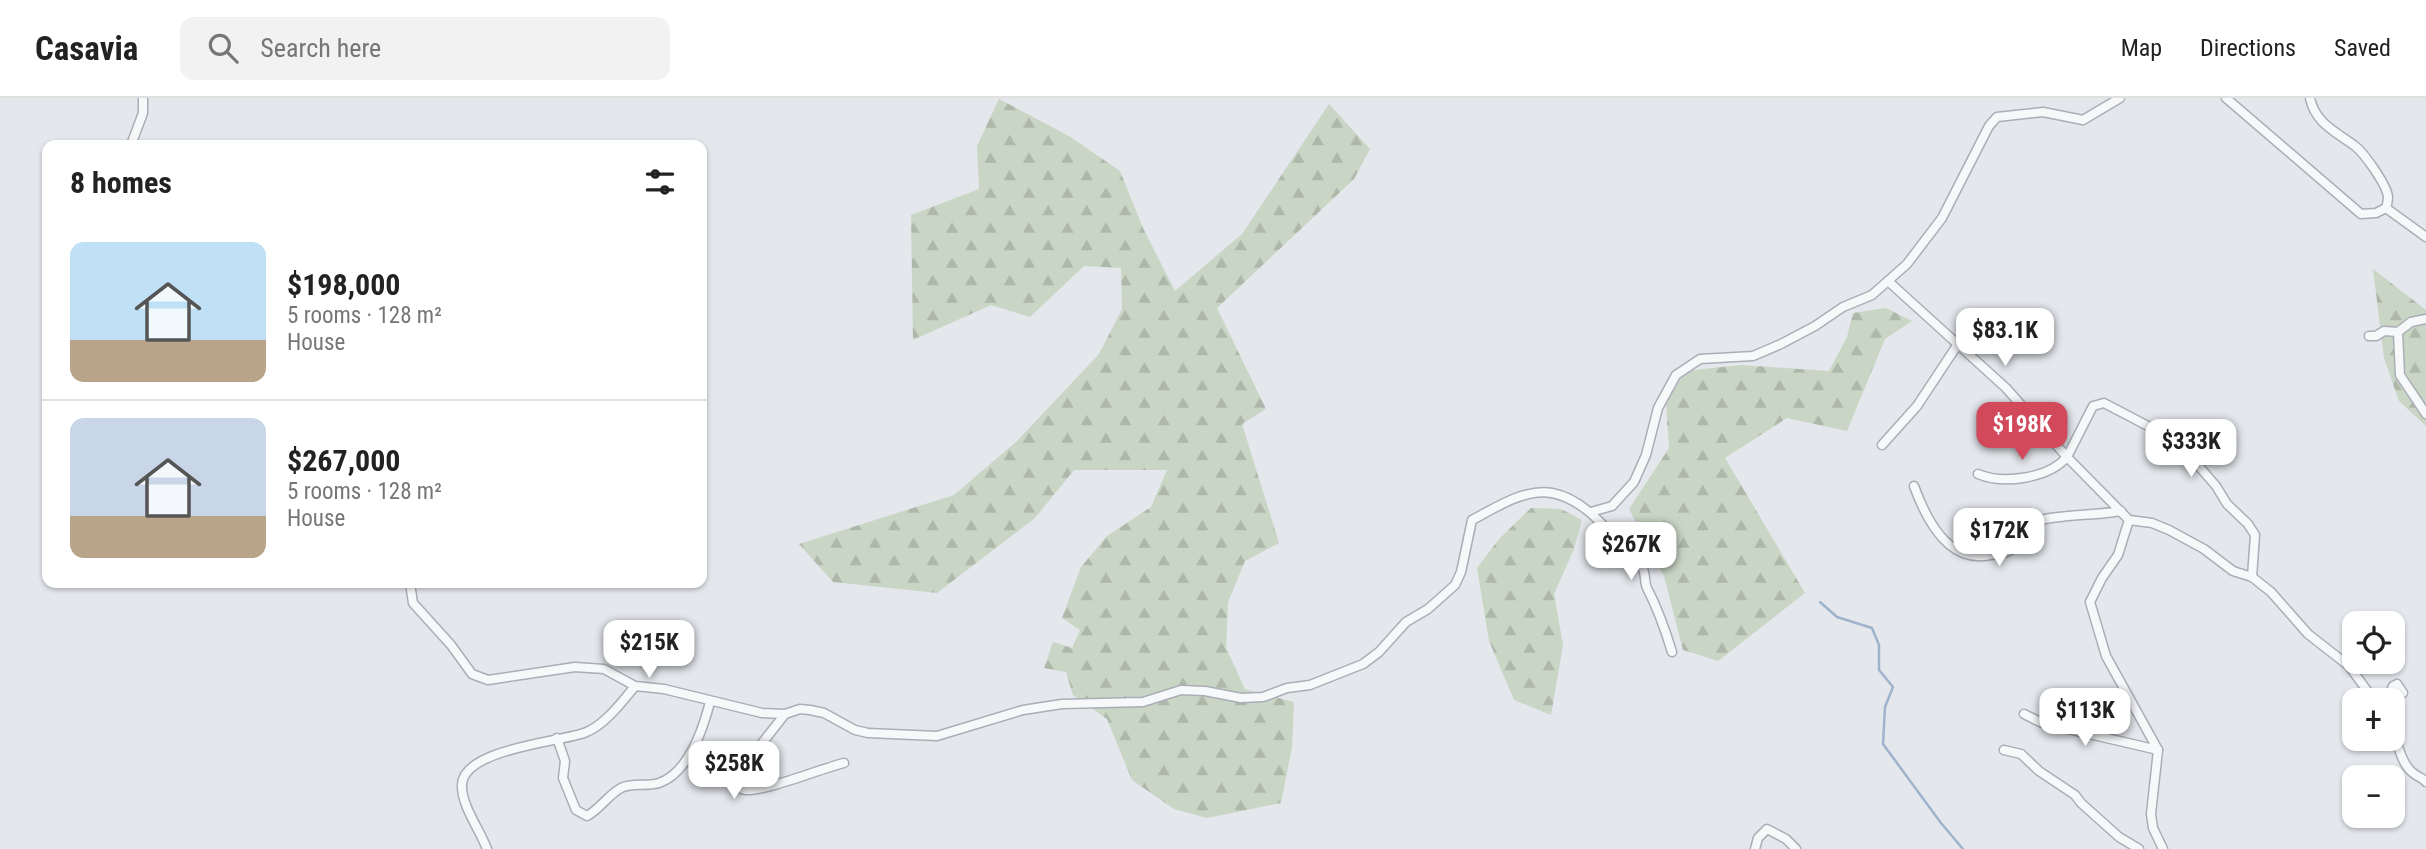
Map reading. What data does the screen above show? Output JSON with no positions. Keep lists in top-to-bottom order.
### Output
{
  "page": {
    "header": "Casavia",
    "search": "Search here",
    "nav": ["Map", "Directions", "Saved"],
    "heading": "8 homes",
    "list": [
      {
        "name": "$198,000",
        "note": "5 rooms · 128 m² · House"
      },
      {
        "name": "$267,000",
        "note": "5 rooms · 128 m² · House"
      }
    ],
    "price": [
      "$83.1K",
      "$198K",
      "$333K",
      "$172K",
      "$267K",
      "$215K",
      "$113K",
      "$258K"
    ],
    "map_buttons": ["+", "−"]
  }
}
